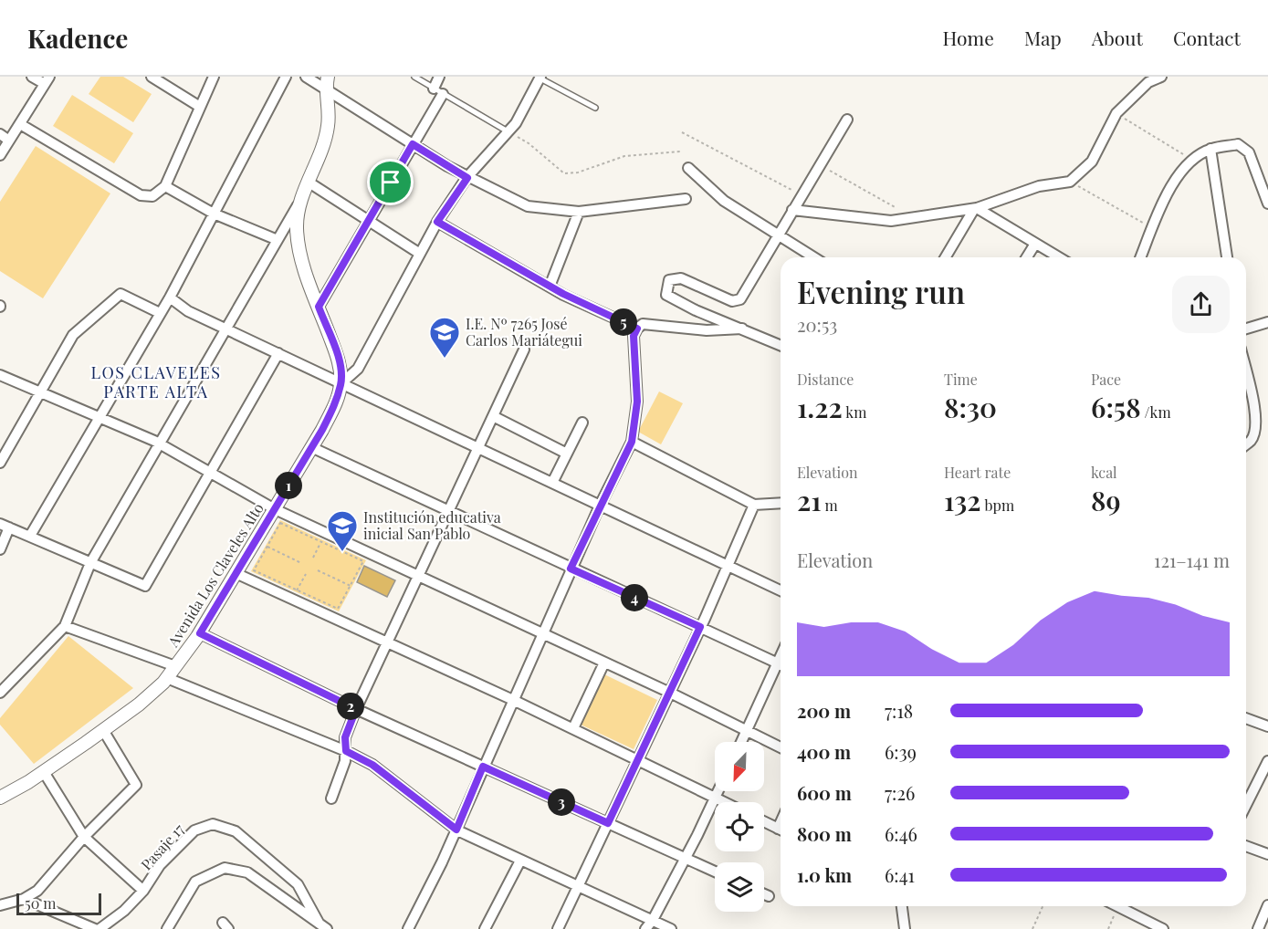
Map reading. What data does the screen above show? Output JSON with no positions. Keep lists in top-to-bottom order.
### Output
{
  "streets": {
    "street": ["Avenida Los Claveles Alto", "Pasaje 17"]
  },
  "districts": ["LOS CLAVELES PARTE ALTA"],
  "places": {
    "school or university": ["I.E. Nº 7265 José Carlos Mariátegui", "Institución educativa inicial San Pablo"]
  },
  "scale_bar": "50 m",
  "north": "bottom left",
  "page": {
    "header": "Kadence",
    "nav": [
      "Home",
      "Map",
      "About",
      "Contact"
    ],
    "heading": ["Evening run", "20:53"],
    "pins": [
      "5",
      "1",
      "4",
      "2",
      "3"
    ],
    "stats": [
      ["Distance", "1.22 km"],
      ["Time", "8:30"],
      ["Pace", "6:58 /km"],
      ["Elevation", "21 m"],
      ["Heart rate", "132 bpm"],
      ["kcal", "89"]
    ],
    "chart": ["Elevation", "121–141 m"],
    "list": [
      {
        "name": "200 m",
        "note": "7:18"
      },
      {
        "name": "400 m",
        "note": "6:39"
      },
      {
        "name": "600 m",
        "note": "7:26"
      },
      {
        "name": "800 m",
        "note": "6:46"
      },
      {
        "name": "1.0 km",
        "note": "6:41"
      }
    ],
    "scale": "50 m"
  }
}
